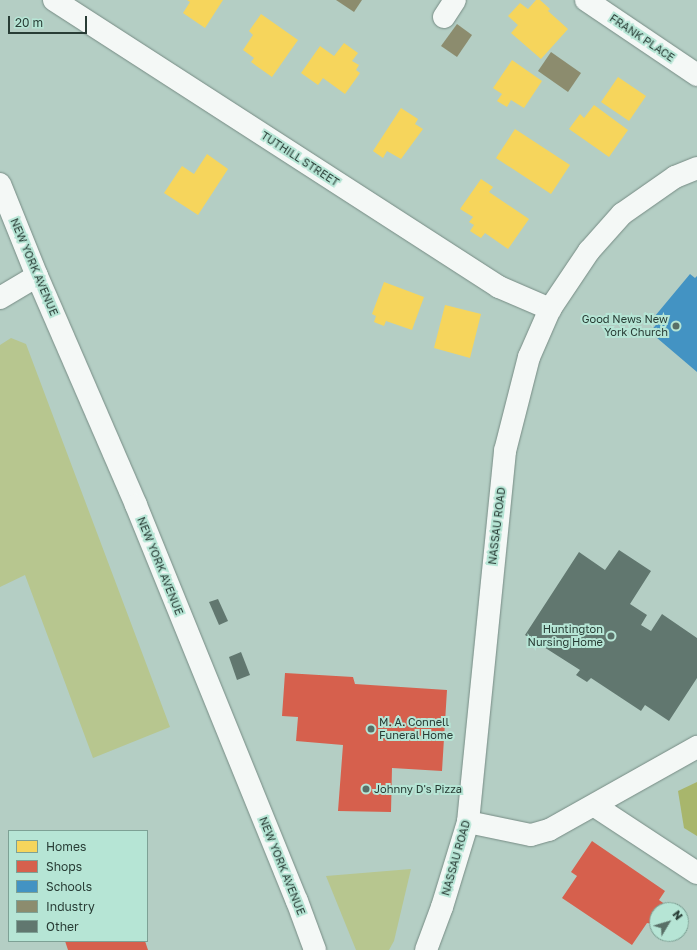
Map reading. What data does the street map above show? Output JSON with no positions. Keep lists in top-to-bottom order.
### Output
{
  "streets": {
    "main road": [
      "FRANK PLACE",
      "TUTHILL STREET",
      "NEW YORK AVENUE",
      "NASSAU ROAD"
    ]
  },
  "crossings": [
    ["TUTHILL STREET", "NASSAU ROAD"]
  ],
  "places": [
    "Good News New York Church",
    "Huntington Nursing Home",
    "M. A. Connell Funeral Home",
    "Johnny D's Pizza"
  ],
  "legend": [
    "Homes",
    "Shops",
    "Schools",
    "Industry",
    "Other"
  ],
  "scale_bar": "20 m",
  "north": "top right"
}
